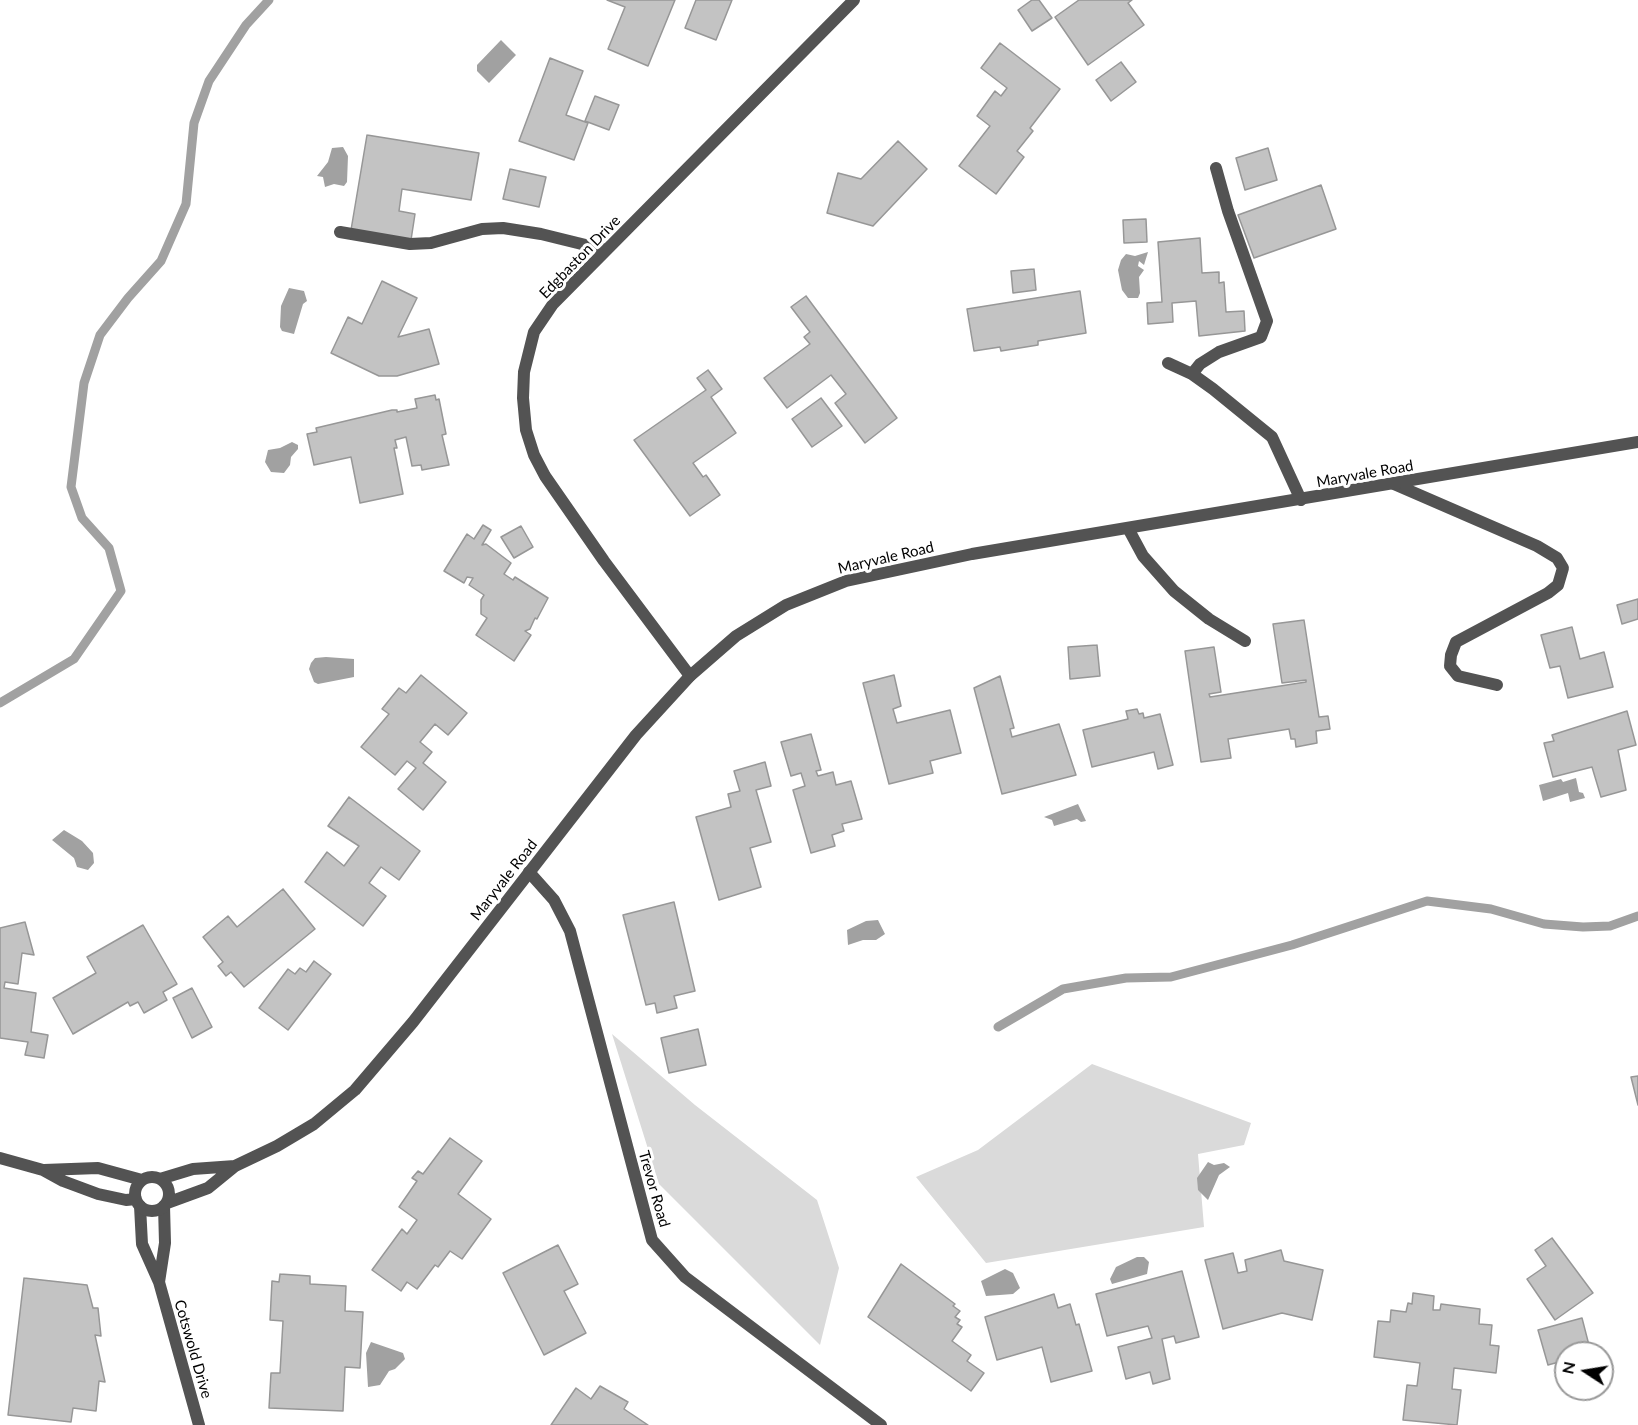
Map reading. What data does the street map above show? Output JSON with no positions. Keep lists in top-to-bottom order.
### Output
{
  "streets": {
    "street": [
      "Edgbaston Drive",
      "Maryvale Road",
      "Trevor Road",
      "Cotswold Drive"
    ]
  },
  "crossings": [
    ["Edgbaston Drive", "Maryvale Road"],
    ["Maryvale Road", "Trevor Road"],
    ["Maryvale Road", "Cotswold Drive"]
  ],
  "north": "left"
}
